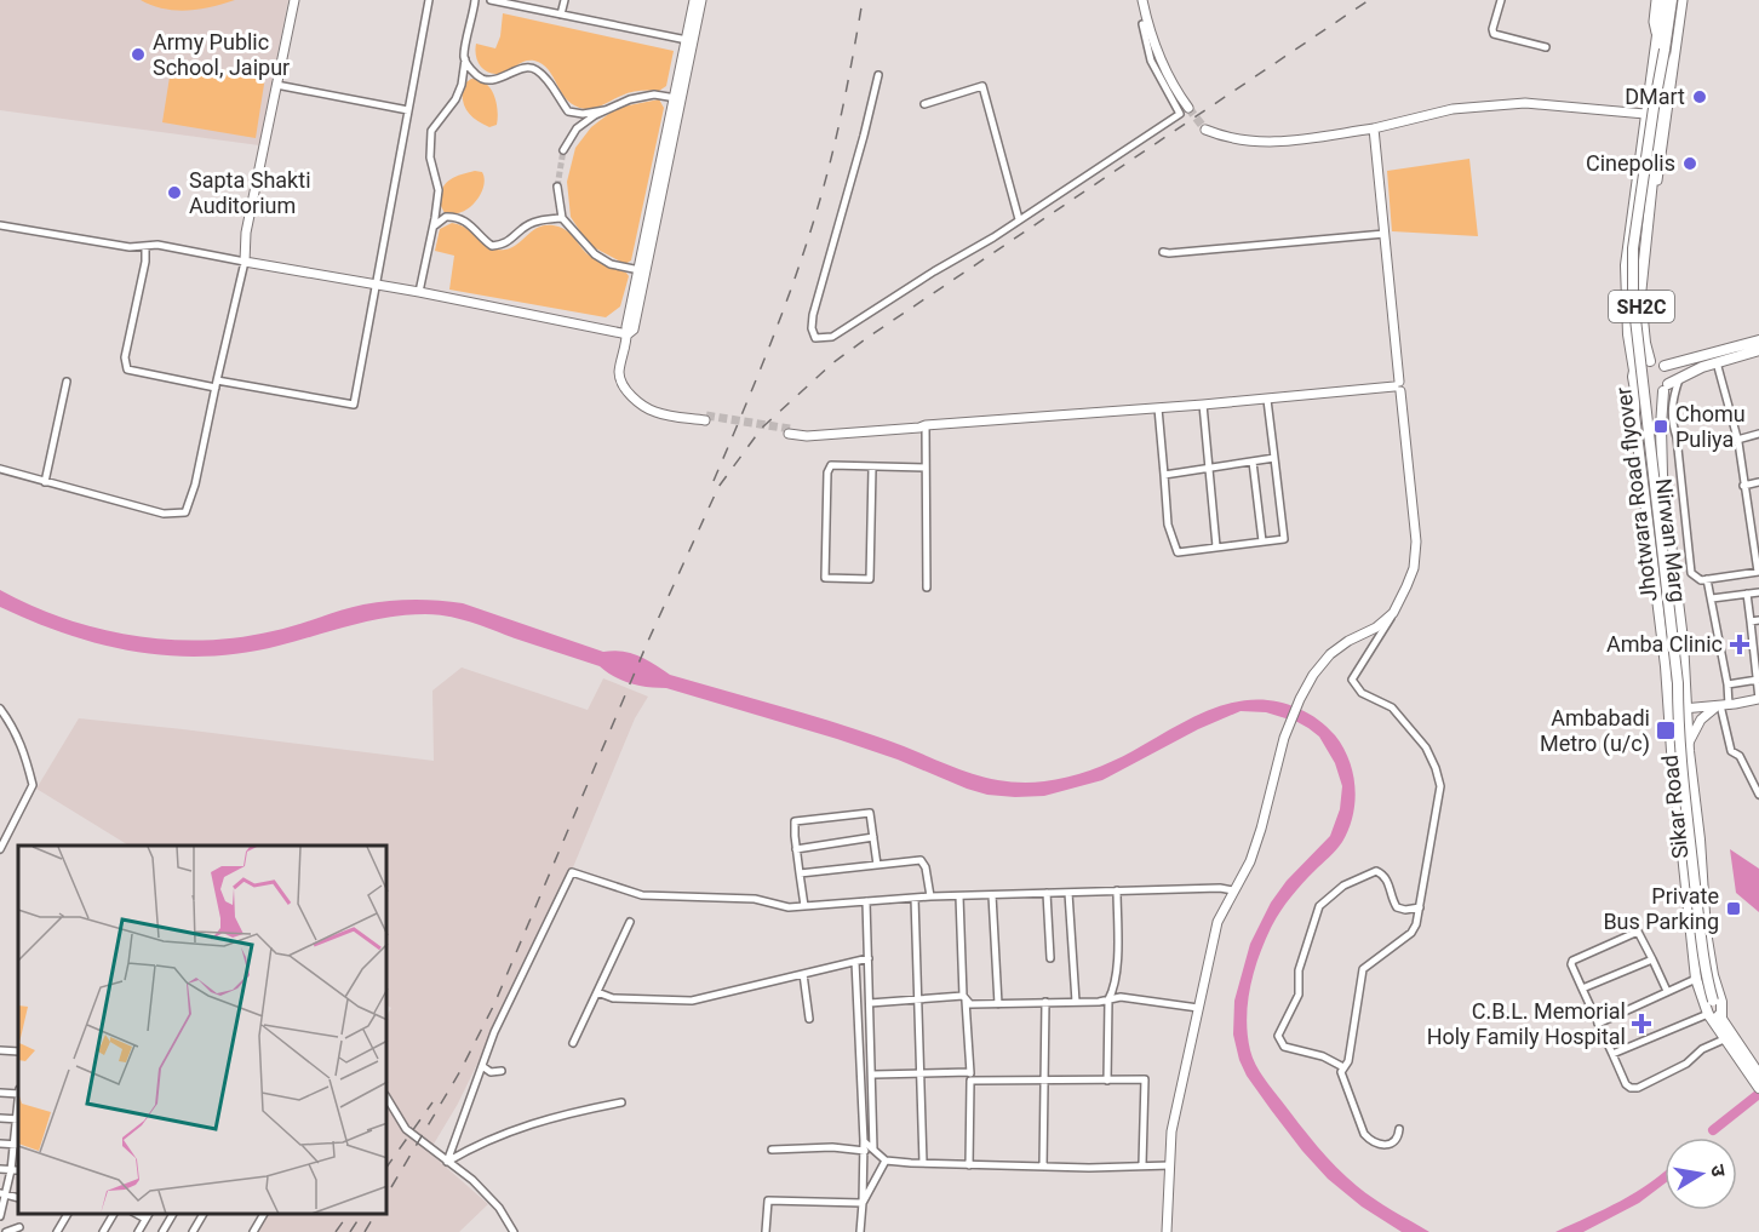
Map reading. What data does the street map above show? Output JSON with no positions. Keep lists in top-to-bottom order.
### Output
{
  "streets": {
    "main road": [
      "SH2C",
      "Jhotwara Road flyover",
      "Nirwan Marg",
      "Sikar Road"
    ]
  },
  "crossings": [
    ["SH2C", "Jhotwara Road flyover"],
    ["SH2C", "Nirwan Marg"],
    ["SH2C", "Sikar Road"],
    ["Jhotwara Road flyover", "Sikar Road"],
    ["Nirwan Marg", "Sikar Road"]
  ],
  "places": {
    "other": [
      "Army Public School, Jaipur",
      "DMart",
      "Cinepolis",
      "Sapta Shakti Auditorium"
    ],
    "transit": ["Chomu Puliya", "Ambabadi Metro (u/c)", "Private Bus Parking"],
    "health": ["Amba Clinic", "C.B.L. Memorial Holy Family Hospital"]
  },
  "north": "right"
}
